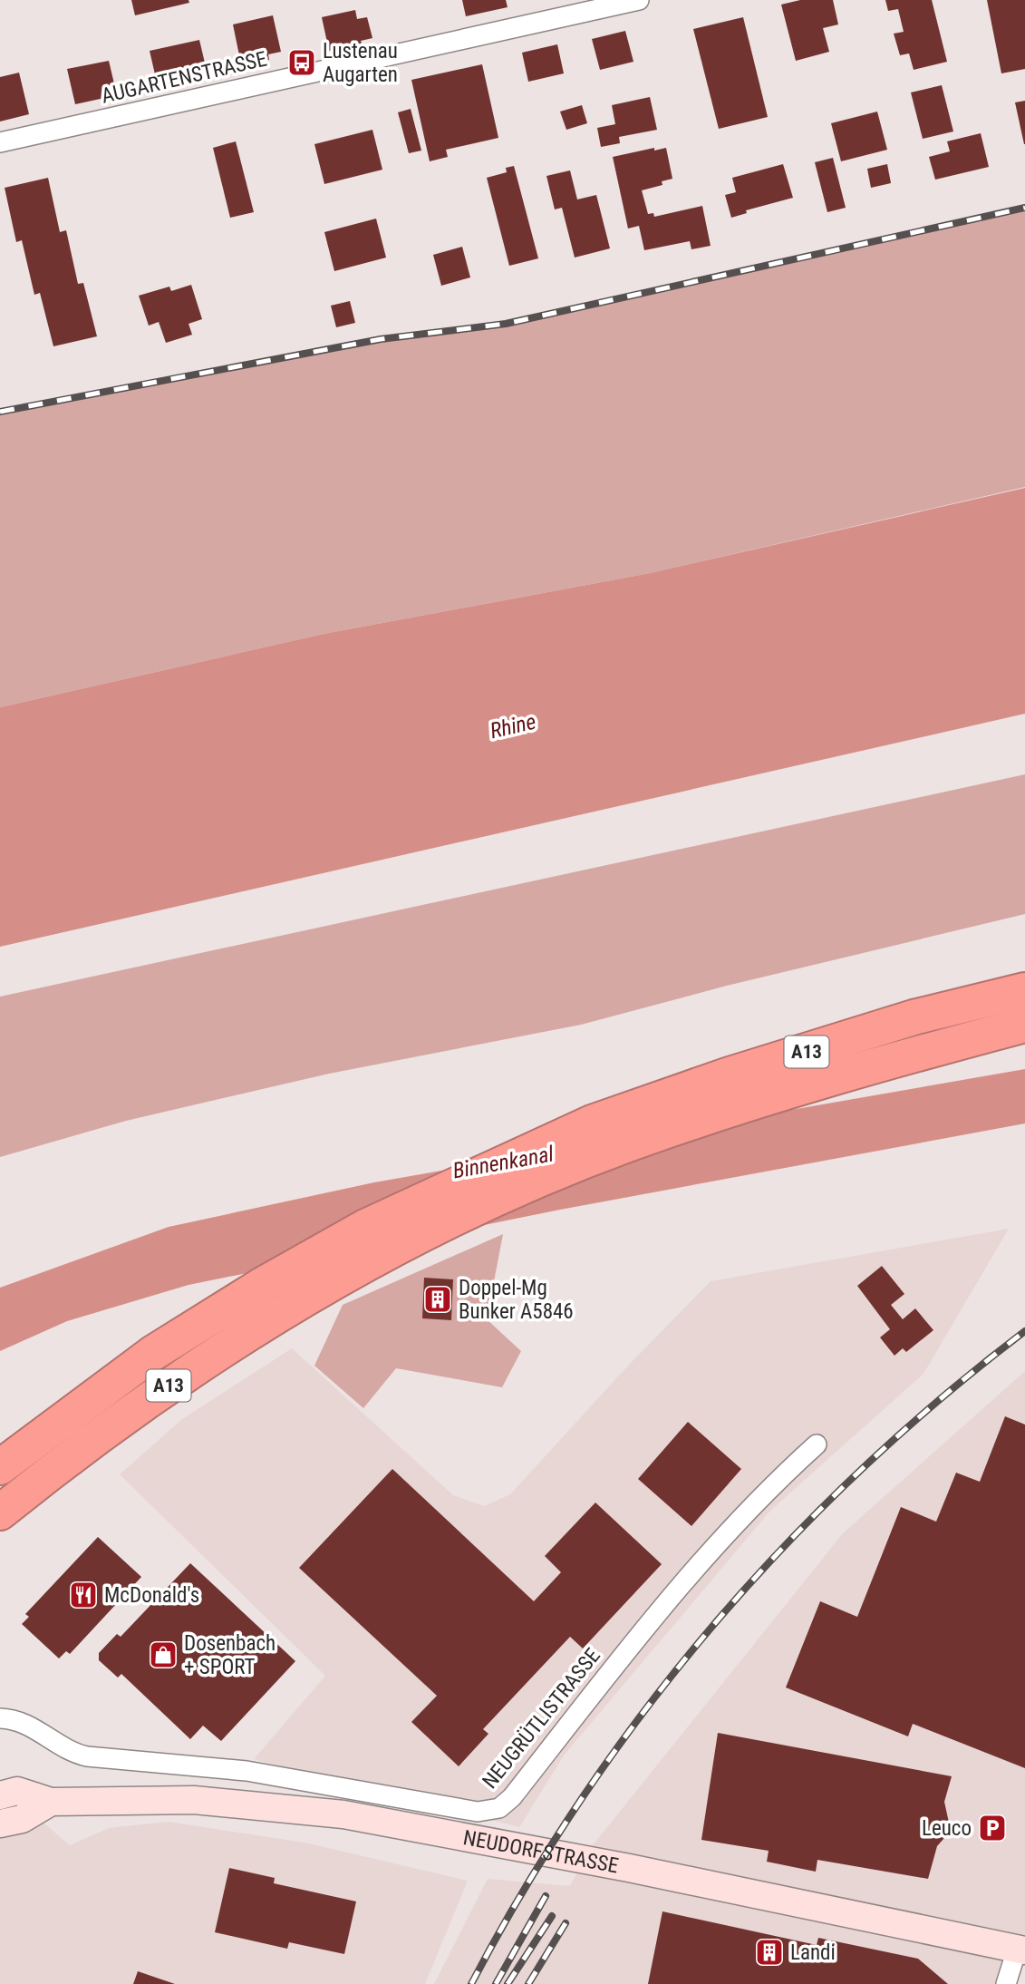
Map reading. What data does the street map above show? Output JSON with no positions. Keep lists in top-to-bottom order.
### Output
{
  "streets": {
    "highway": ["A13"],
    "main road": ["NEUDORFSTRASSE"],
    "street": ["AUGARTENSTRASSE", "NEUGRÜTLISTRASSE"]
  },
  "water": ["Rhine", "Binnenkanal"],
  "places": {
    "bus stop": ["Lustenau Augarten"],
    "building": ["Doppel-Mg Bunker A5846", "Landi"],
    "restaurant": ["McDonald's"],
    "shop": ["Dosenbach + SPORT"],
    "parking": ["Leuco"]
  }
}
